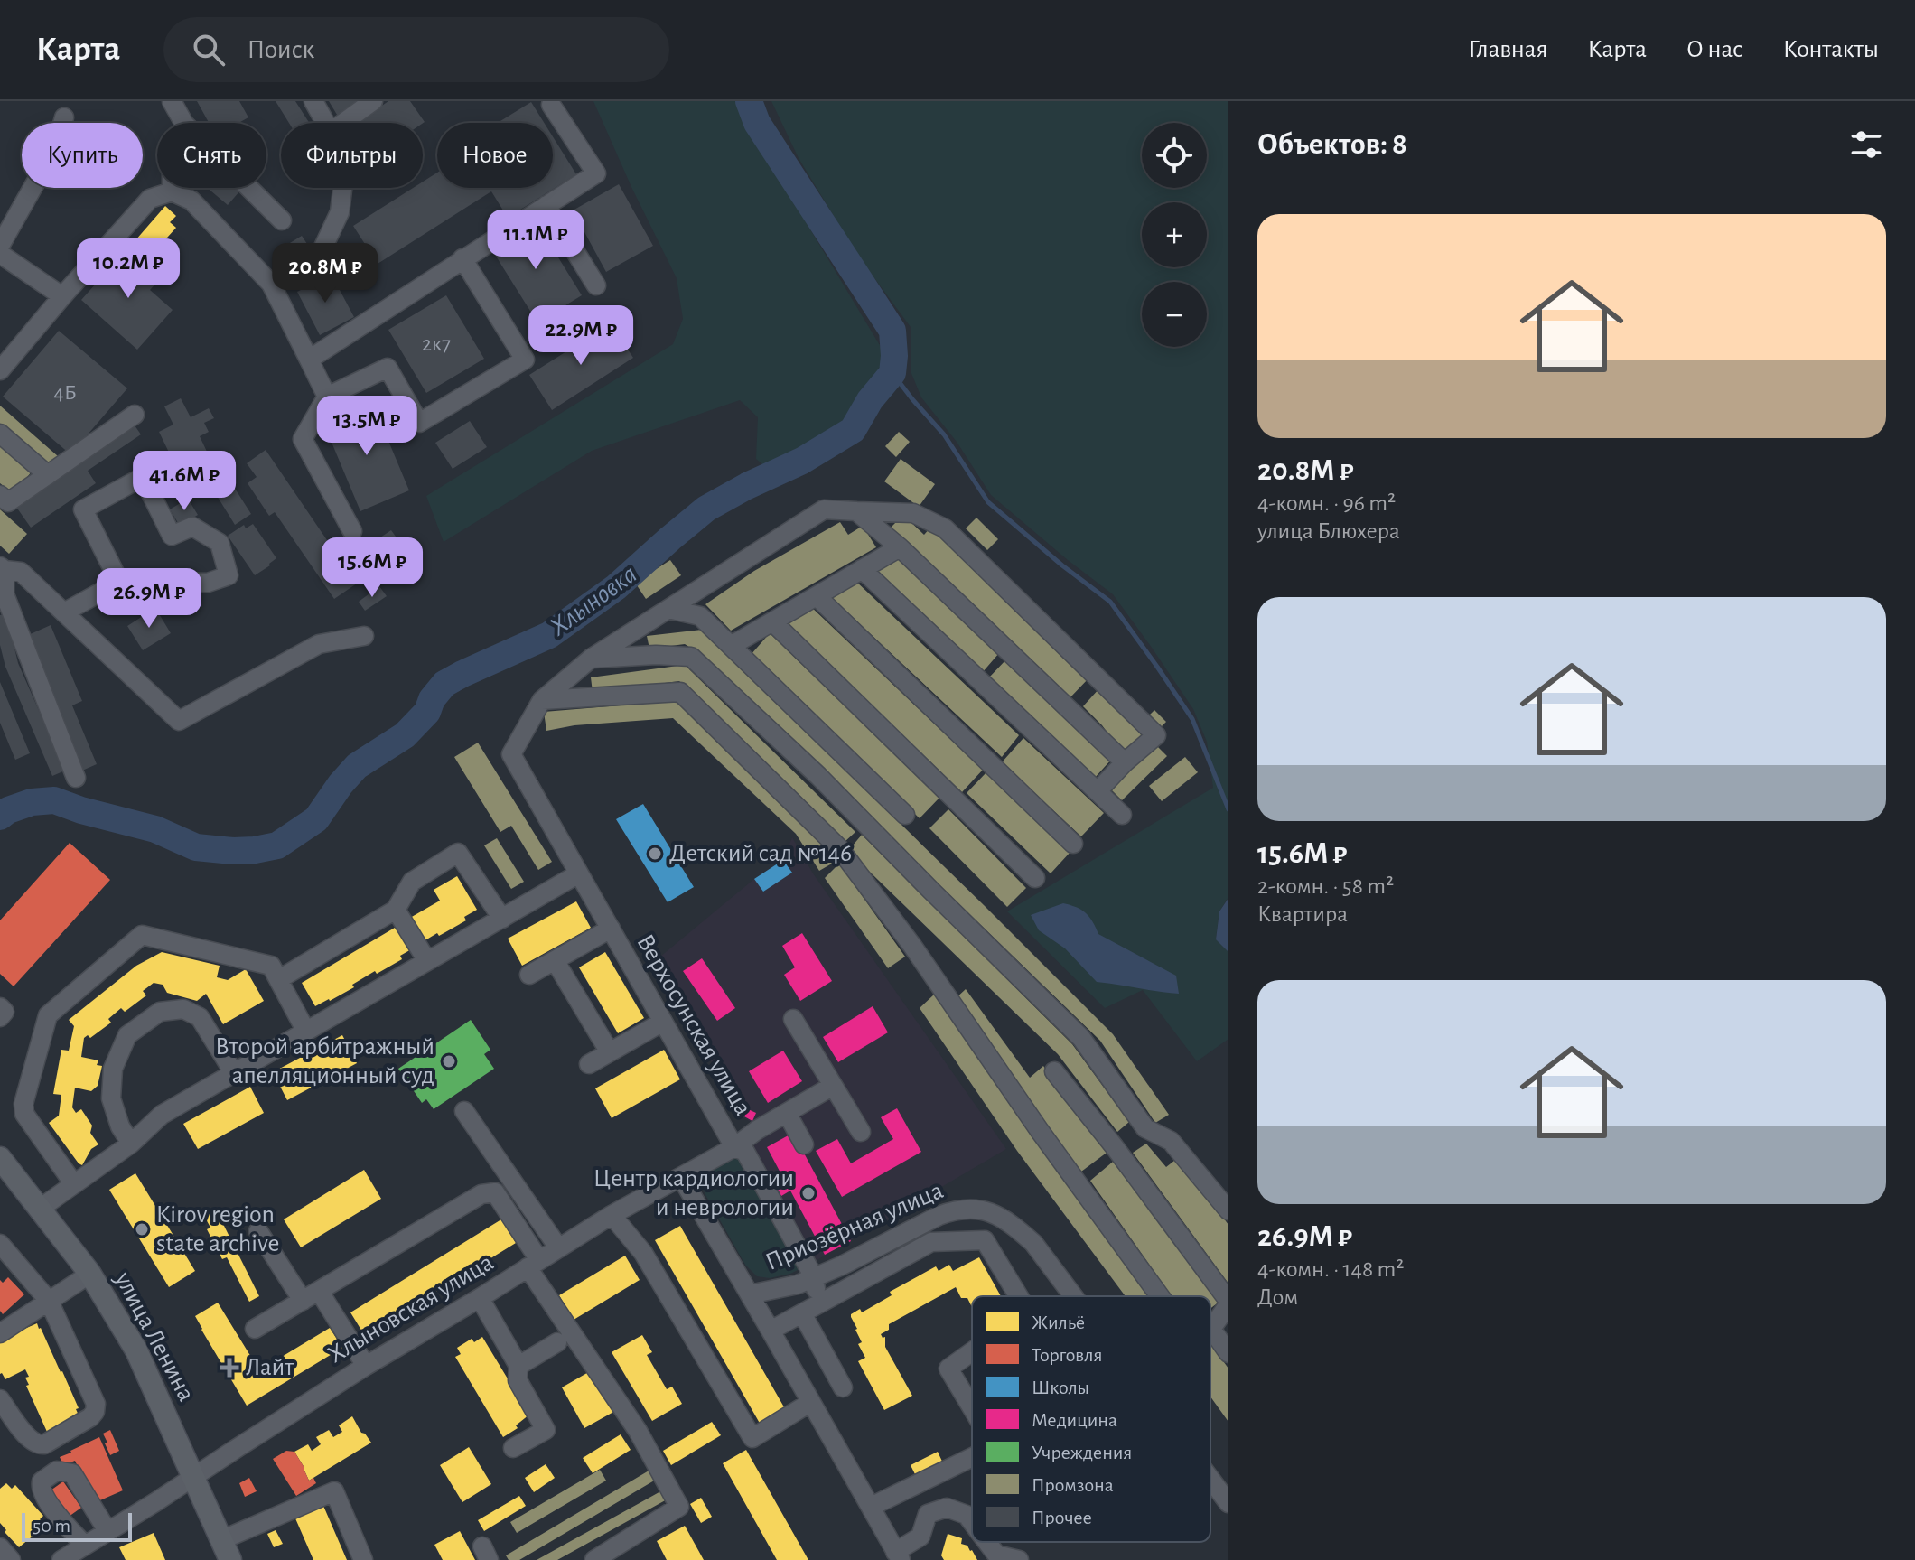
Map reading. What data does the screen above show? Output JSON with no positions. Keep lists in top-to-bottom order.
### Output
{
  "streets": {
    "main road": ["улица Ленина"],
    "street": ["Верхосунская улица", "Приозёрная улица", "Хлыновская улица"]
  },
  "crossings": [
    ["Верхосунская улица", "Хлыновская улица"],
    ["Хлыновская улица", "улица Ленина"]
  ],
  "water": ["Хлыновка"],
  "places": {
    "other": [
      "Детский сад №146",
      "Второй арбитражный апелляционный суд",
      "Центр кардиологии и неврологии",
      "Kirov region state archive"
    ],
    "health": ["Лайт"]
  },
  "house_numbers": ["2к7", "4Б"],
  "legend": [
    "Жильё",
    "Торговля",
    "Школы",
    "Медицина",
    "Учреждения",
    "Промзона",
    "Прочее"
  ],
  "scale_bar": "50 m",
  "page": {
    "header": "Карта",
    "search": "Поиск",
    "nav": [
      "Главная",
      "Карта",
      "О нас",
      "Контакты"
    ],
    "heading": "Объектов: 8",
    "map_buttons": ["+", "−"],
    "chip": [
      "Купить",
      "Снять",
      "Фильтры",
      "Новое"
    ],
    "list": [
      {
        "name": "20.8M ₽",
        "note": "4-комн. · 96 m² · улица Блюхера"
      },
      {
        "name": "15.6M ₽",
        "note": "2-комн. · 58 m² · Квартира"
      },
      {
        "name": "26.9M ₽",
        "note": "4-комн. · 148 m² · Дом"
      }
    ],
    "price": [
      "11.1M ₽",
      "10.2M ₽",
      "20.8M ₽",
      "22.9M ₽",
      "13.5M ₽",
      "41.6M ₽",
      "15.6M ₽",
      "26.9M ₽"
    ],
    "scale": "50 m"
  }
}
